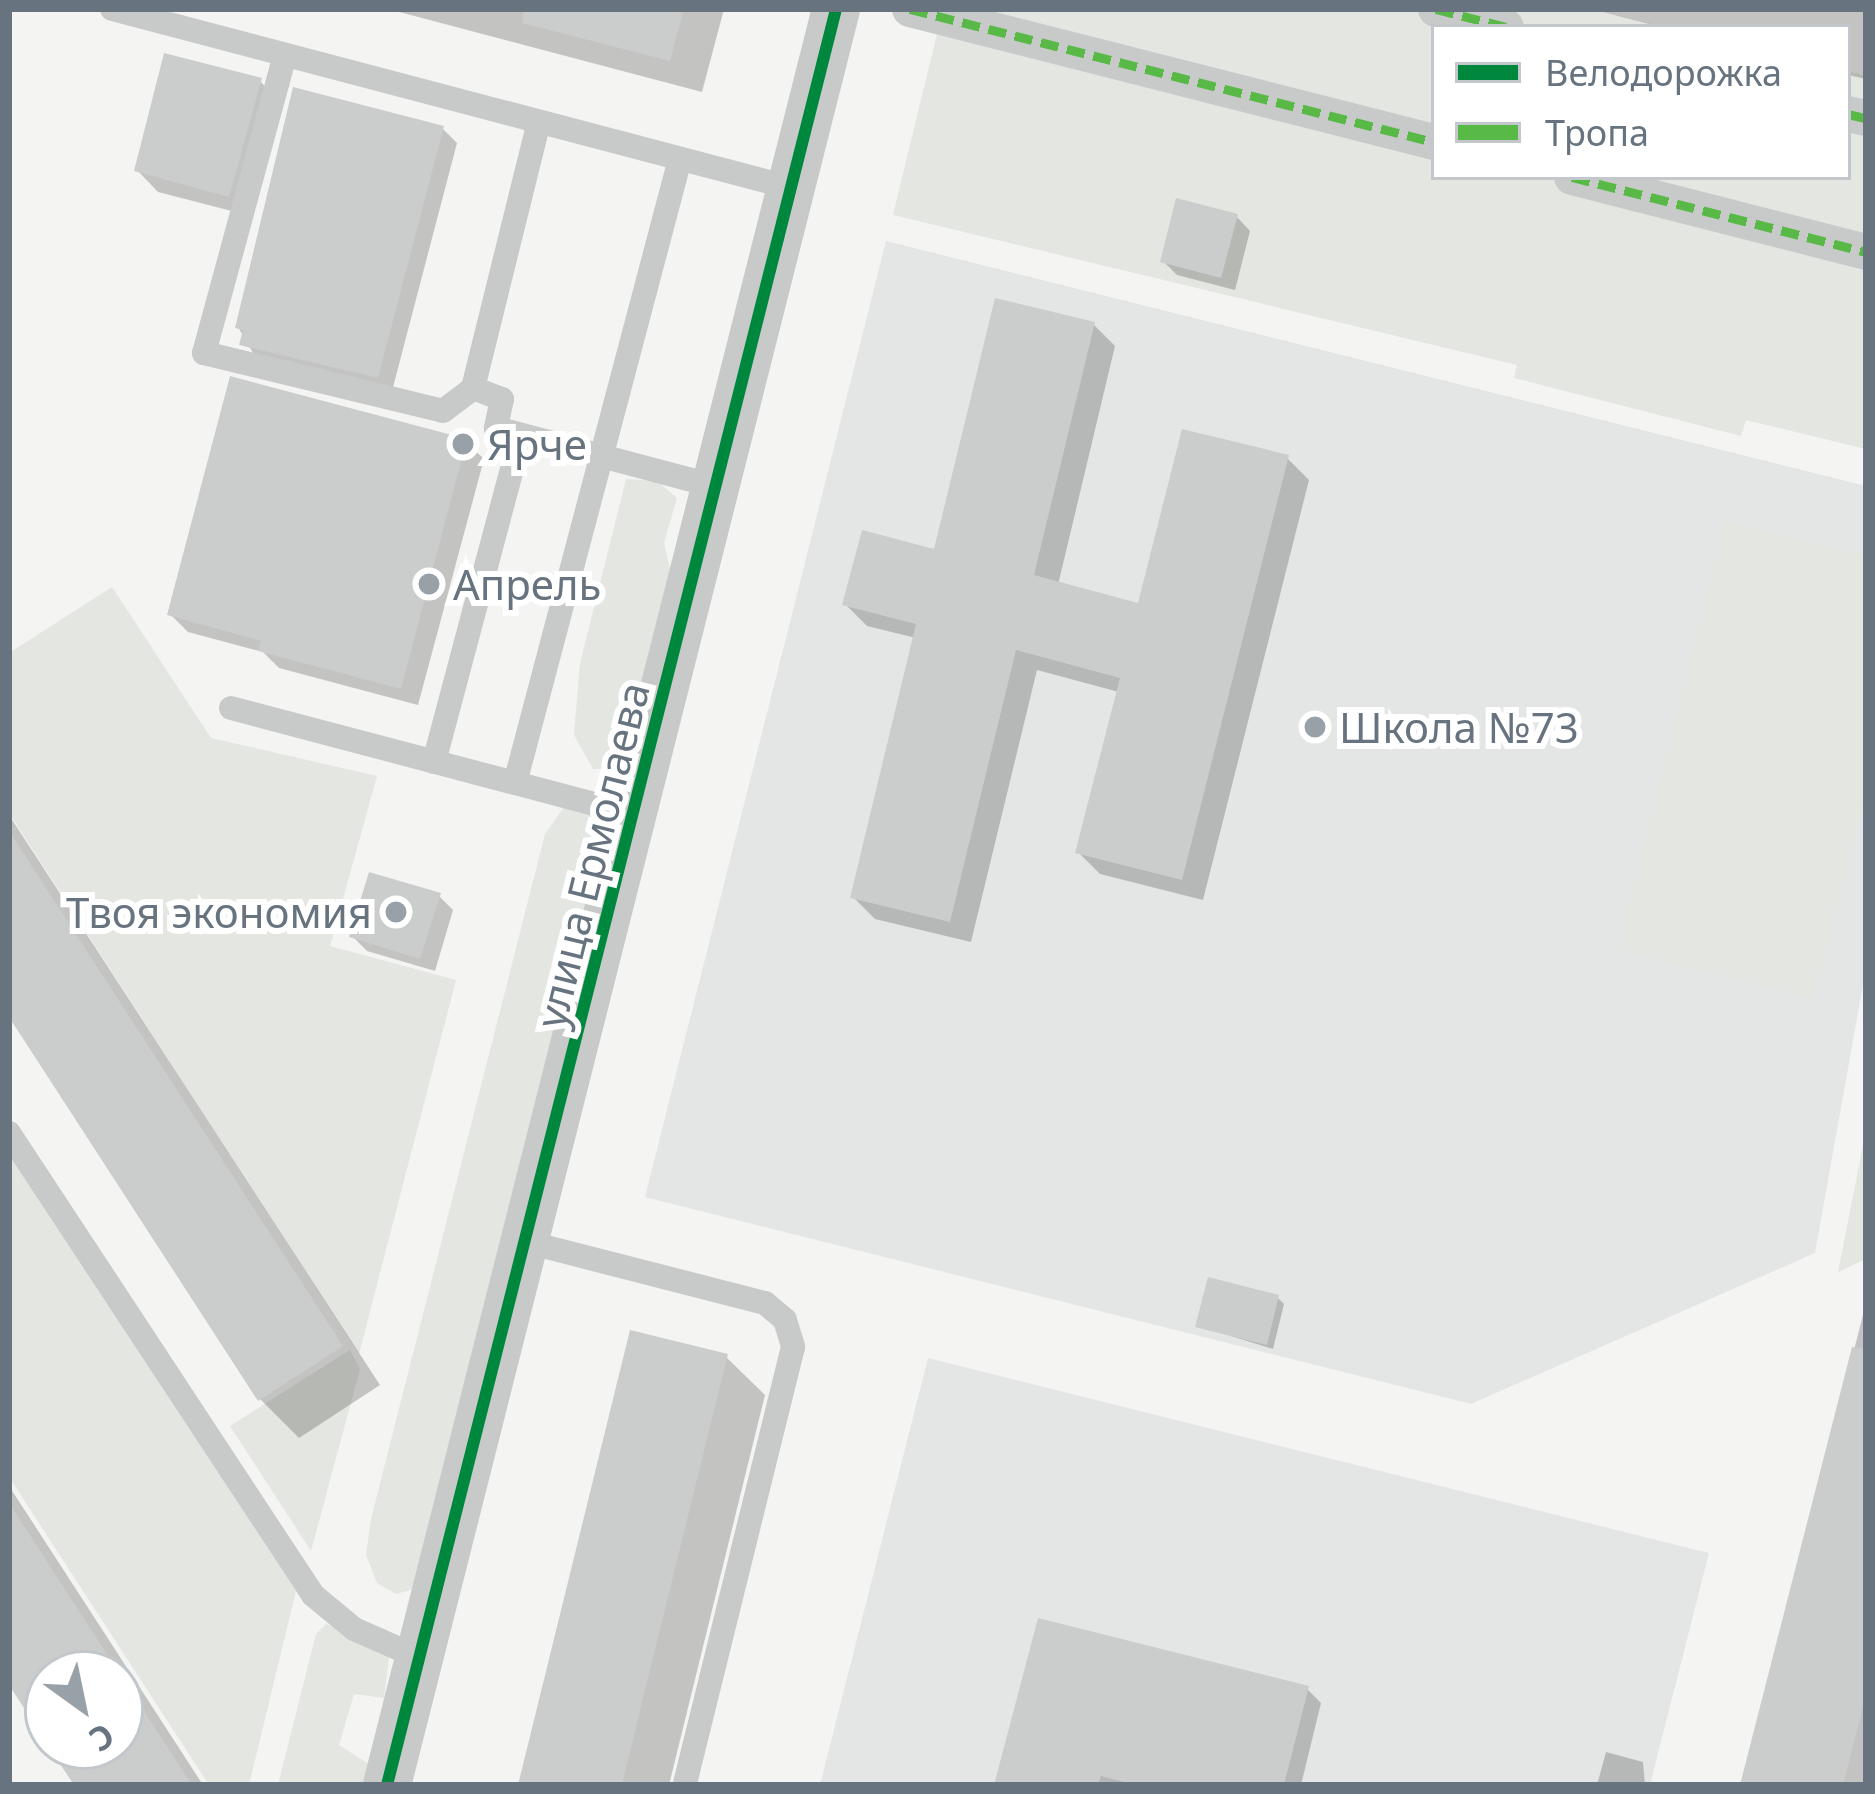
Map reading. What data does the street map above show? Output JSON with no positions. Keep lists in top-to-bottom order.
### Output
{
  "streets": {
    "street": ["улица Ермолаева"]
  },
  "places": [
    "Ярче",
    "Апрель",
    "Школа №73",
    "Твоя экономия"
  ],
  "legend": ["Велодорожка", "Тропа"],
  "north": "bottom right"
}
